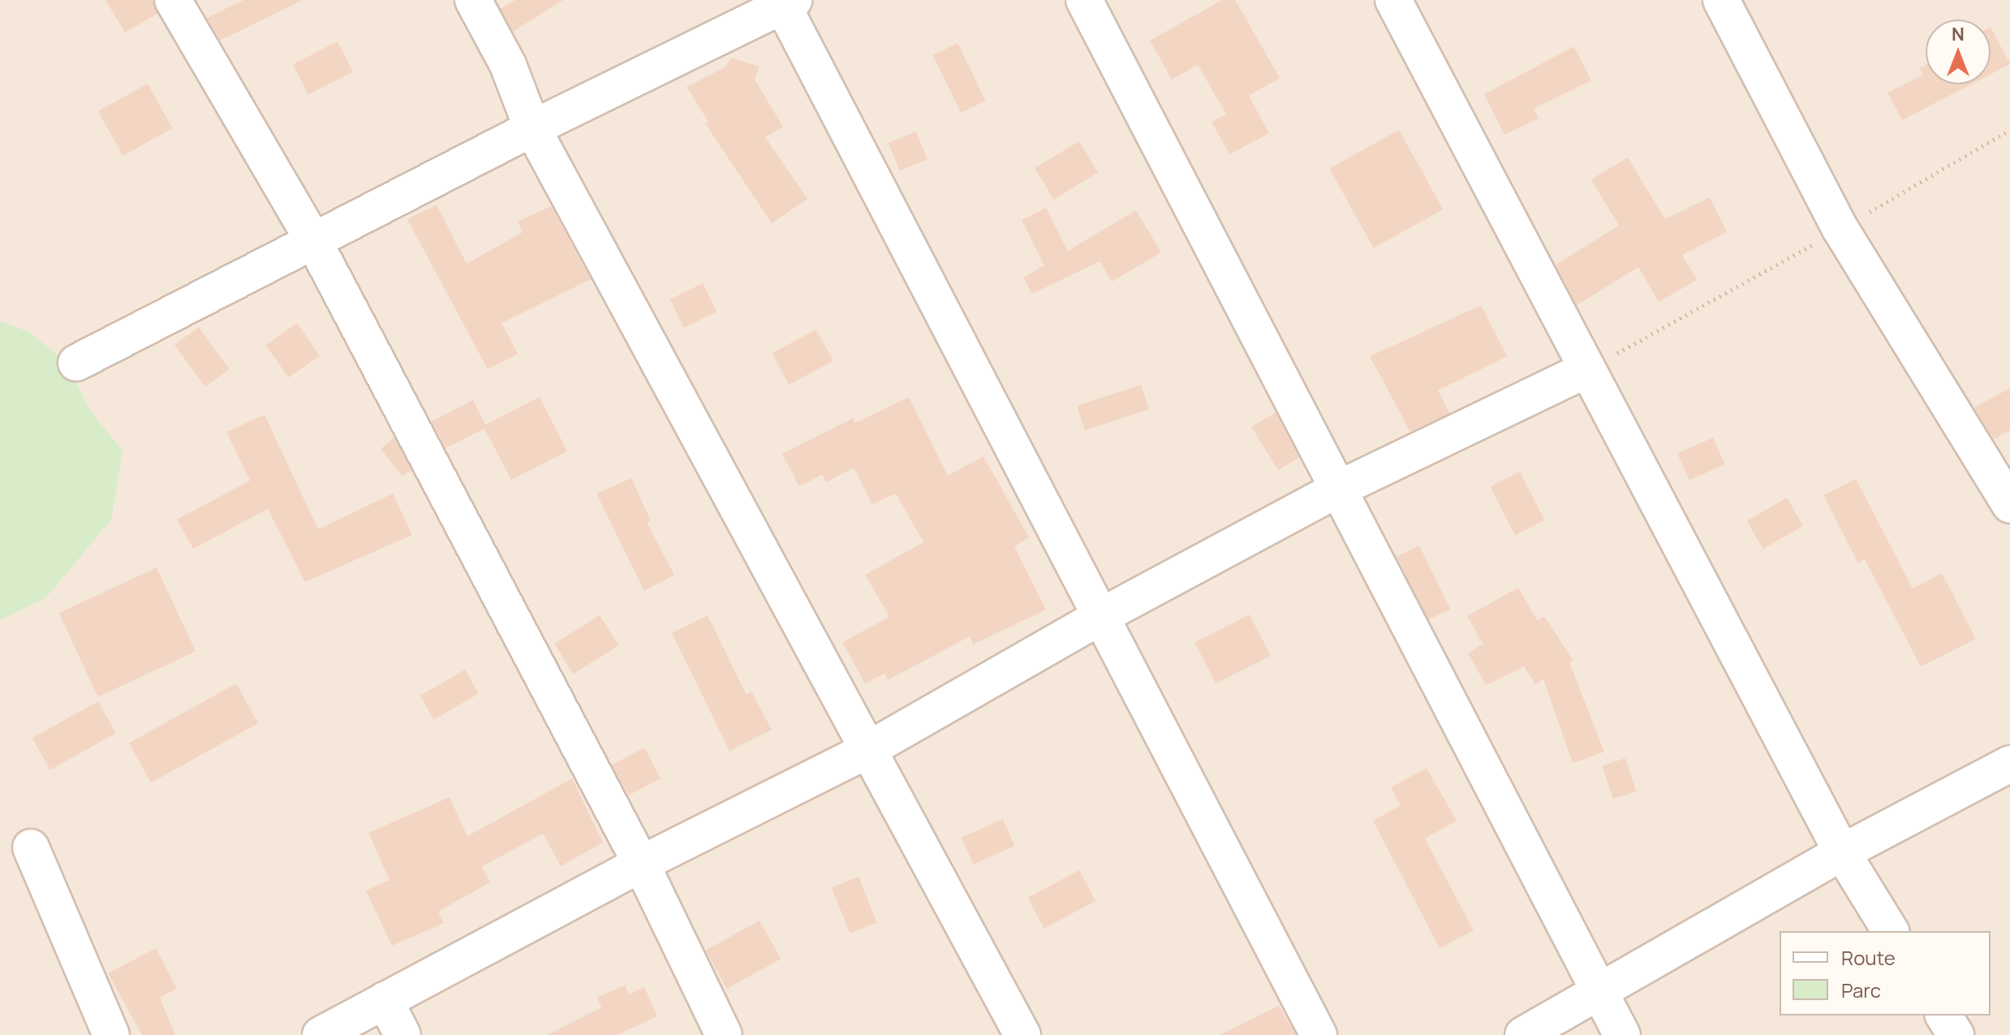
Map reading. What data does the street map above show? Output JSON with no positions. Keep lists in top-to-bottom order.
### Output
{
  "legend": ["Route", "Parc"],
  "north": "top"
}
